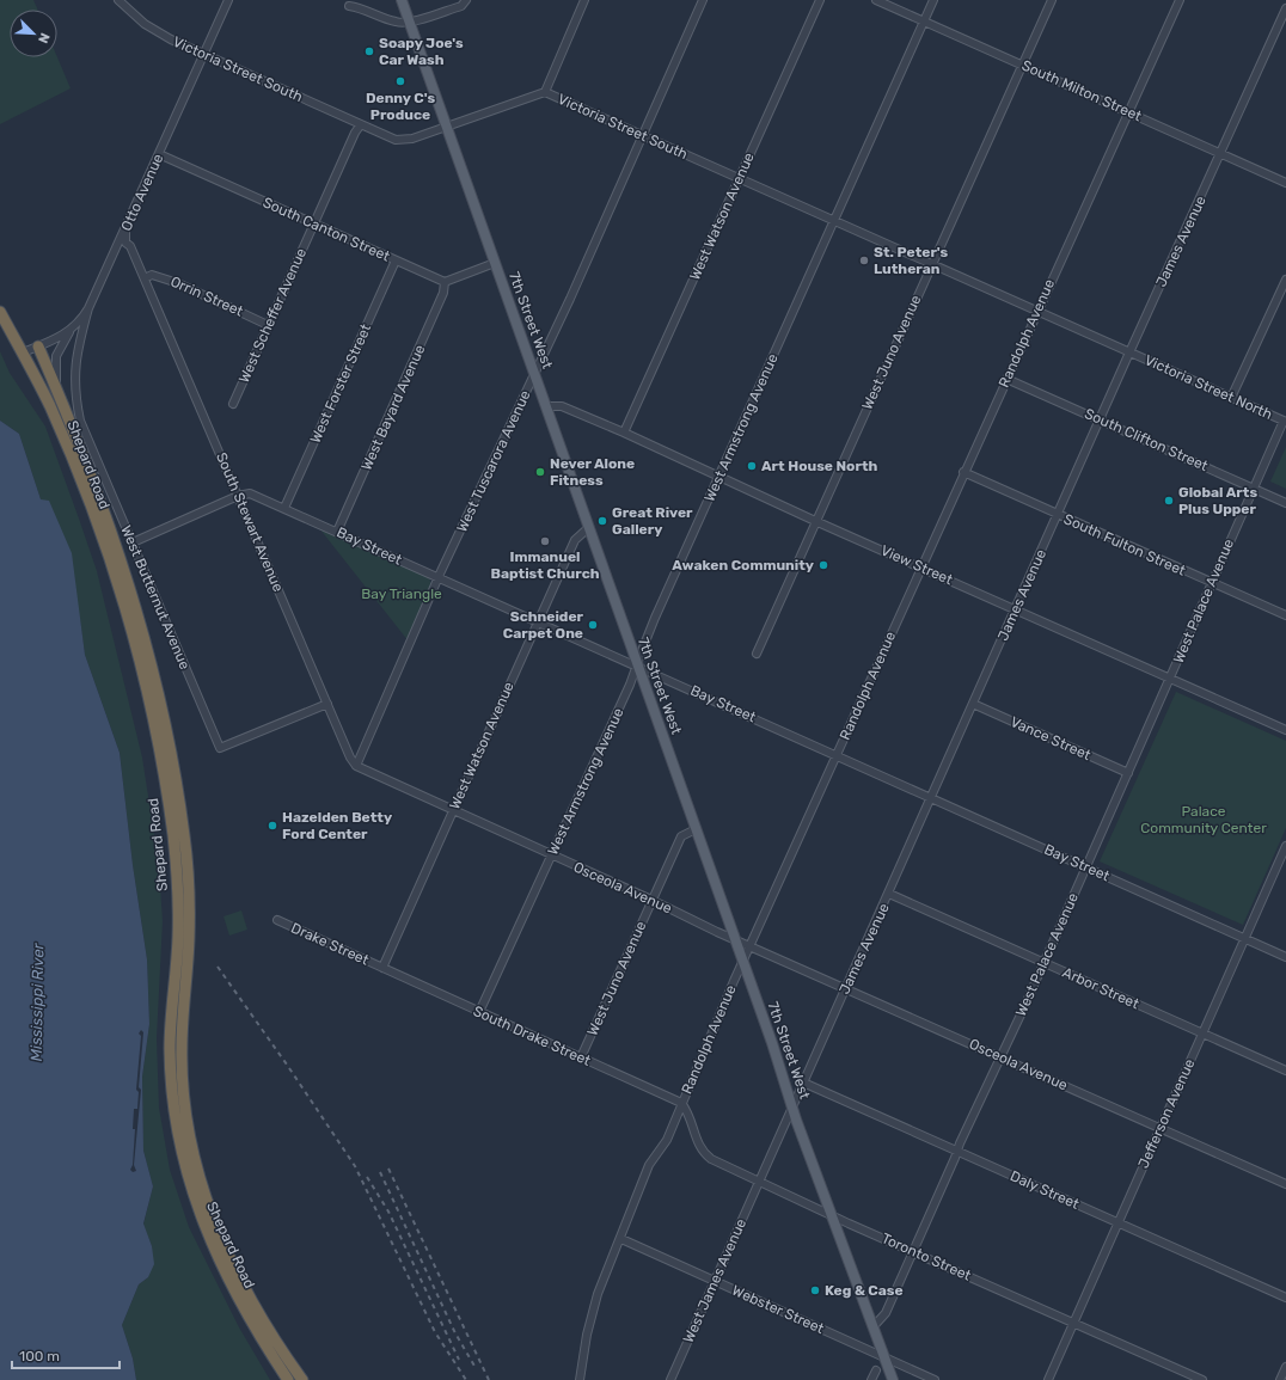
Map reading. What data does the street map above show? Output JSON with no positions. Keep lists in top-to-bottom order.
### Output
{
  "streets": {
    "highway": ["Shepard Road"],
    "main road": ["7th Street West"],
    "street": [
      "Victoria Street South",
      "South Milton Street",
      "Otto Avenue",
      "West Watson Avenue",
      "South Canton Street",
      "James Avenue",
      "Orrin Street",
      "West Scheffer Avenue",
      "Randolph Avenue",
      "West Juno Avenue",
      "West Forster Street",
      "Victoria Street North",
      "West Bayard Avenue",
      "West Armstrong Avenue",
      "South Clifton Street",
      "West Tuscarora Avenue",
      "South Stewart Avenue",
      "South Fulton Street",
      "Bay Street",
      "View Street",
      "West Butternut Avenue",
      "West Palace Avenue",
      "Vance Street",
      "Osceola Avenue",
      "Drake Street",
      "Arbor Street",
      "South Drake Street",
      "Jefferson Avenue",
      "Daly Street",
      "Toronto Street",
      "West James Avenue",
      "Webster Street"
    ]
  },
  "crossings": [
    ["Victoria Street South", "Otto Avenue"],
    ["Victoria Street South", "West Watson Avenue"],
    ["Victoria Street South", "James Avenue"],
    ["Victoria Street South", "West Scheffer Avenue"],
    ["Victoria Street South", "7th Street West"],
    ["Victoria Street South", "Randolph Avenue"],
    ["Victoria Street South", "West Juno Avenue"],
    ["Victoria Street South", "Victoria Street North"],
    ["Victoria Street South", "West Armstrong Avenue"],
    ["Victoria Street South", "West Tuscarora Avenue"],
    ["South Milton Street", "James Avenue"],
    ["South Milton Street", "Randolph Avenue"],
    ["South Milton Street", "West Juno Avenue"],
    ["South Milton Street", "West Armstrong Avenue"],
    ["Otto Avenue", "South Canton Street"],
    ["Otto Avenue", "Shepard Road"],
    ["Otto Avenue", "South Stewart Avenue"],
    ["Otto Avenue", "West Butternut Avenue"],
    ["West Watson Avenue", "7th Street West"],
    ["West Watson Avenue", "Bay Street"],
    ["West Watson Avenue", "View Street"],
    ["West Watson Avenue", "Osceola Avenue"],
    ["West Watson Avenue", "Drake Street"],
    ["West Watson Avenue", "South Drake Street"],
    ["South Canton Street", "West Scheffer Avenue"],
    ["South Canton Street", "West Forster Street"],
    ["South Canton Street", "West Bayard Avenue"],
    ["James Avenue", "7th Street West"],
    ["James Avenue", "Victoria Street North"],
    ["James Avenue", "South Clifton Street"],
    ["James Avenue", "South Fulton Street"],
    ["James Avenue", "Bay Street"],
    ["James Avenue", "View Street"],
    ["James Avenue", "Vance Street"],
    ["James Avenue", "Osceola Avenue"],
    ["James Avenue", "Arbor Street"],
    ["James Avenue", "Daly Street"],
    ["James Avenue", "Toronto Street"],
    ["James Avenue", "West James Avenue"],
    ["Orrin Street", "West Scheffer Avenue"],
    ["Orrin Street", "South Stewart Avenue"],
    ["7th Street West", "Randolph Avenue"],
    ["7th Street West", "West Juno Avenue"],
    ["7th Street West", "West Armstrong Avenue"],
    ["7th Street West", "West Tuscarora Avenue"],
    ["7th Street West", "Bay Street"],
    ["7th Street West", "View Street"],
    ["7th Street West", "West Palace Avenue"],
    ["7th Street West", "Osceola Avenue"],
    ["7th Street West", "Toronto Street"],
    ["7th Street West", "Webster Street"],
    ["Randolph Avenue", "South Clifton Street"],
    ["Randolph Avenue", "South Fulton Street"],
    ["Randolph Avenue", "Bay Street"],
    ["Randolph Avenue", "View Street"],
    ["Randolph Avenue", "Osceola Avenue"],
    ["Randolph Avenue", "South Drake Street"],
    ["Randolph Avenue", "Toronto Street"],
    ["Randolph Avenue", "Webster Street"],
    ["West Juno Avenue", "View Street"],
    ["West Juno Avenue", "Osceola Avenue"],
    ["West Juno Avenue", "South Drake Street"],
    ["West Forster Street", "Bay Street"],
    ["Victoria Street North", "West Palace Avenue"],
    ["West Bayard Avenue", "Bay Street"],
    ["West Armstrong Avenue", "Bay Street"],
    ["West Armstrong Avenue", "View Street"],
    ["West Armstrong Avenue", "Osceola Avenue"],
    ["West Armstrong Avenue", "South Drake Street"],
    ["South Clifton Street", "West Palace Avenue"],
    ["West Tuscarora Avenue", "South Stewart Avenue"],
    ["West Tuscarora Avenue", "Bay Street"],
    ["West Tuscarora Avenue", "Osceola Avenue"],
    ["South Stewart Avenue", "Bay Street"],
    ["South Stewart Avenue", "West Butternut Avenue"],
    ["South Stewart Avenue", "Osceola Avenue"],
    ["South Fulton Street", "West Palace Avenue"],
    ["Bay Street", "West Butternut Avenue"],
    ["Bay Street", "West Palace Avenue"],
    ["Bay Street", "Jefferson Avenue"],
    ["View Street", "West Palace Avenue"],
    ["West Palace Avenue", "Vance Street"],
    ["West Palace Avenue", "Osceola Avenue"],
    ["West Palace Avenue", "Arbor Street"],
    ["West Palace Avenue", "Daly Street"],
    ["West Palace Avenue", "Toronto Street"],
    ["Osceola Avenue", "Jefferson Avenue"],
    ["Drake Street", "South Drake Street"],
    ["Arbor Street", "Jefferson Avenue"],
    ["South Drake Street", "Toronto Street"],
    ["Jefferson Avenue", "Daly Street"],
    ["Jefferson Avenue", "Toronto Street"],
    ["Toronto Street", "West James Avenue"],
    ["West James Avenue", "Webster Street"]
  ],
  "water": ["Mississippi River"],
  "parks": ["Bay Triangle", "Palace Community Center"],
  "places": [
    "Soapy Joe's Car Wash",
    "Denny C's Produce",
    "St. Peter's Lutheran",
    "Art House North",
    "Never Alone Fitness",
    "Global Arts Plus Upper",
    "Great River Gallery",
    "Immanuel Baptist Church",
    "Awaken Community",
    "Schneider Carpet One",
    "Hazelden Betty Ford Center",
    "Keg & Case"
  ],
  "scale_bar": "100 m",
  "north": "bottom right"
}
